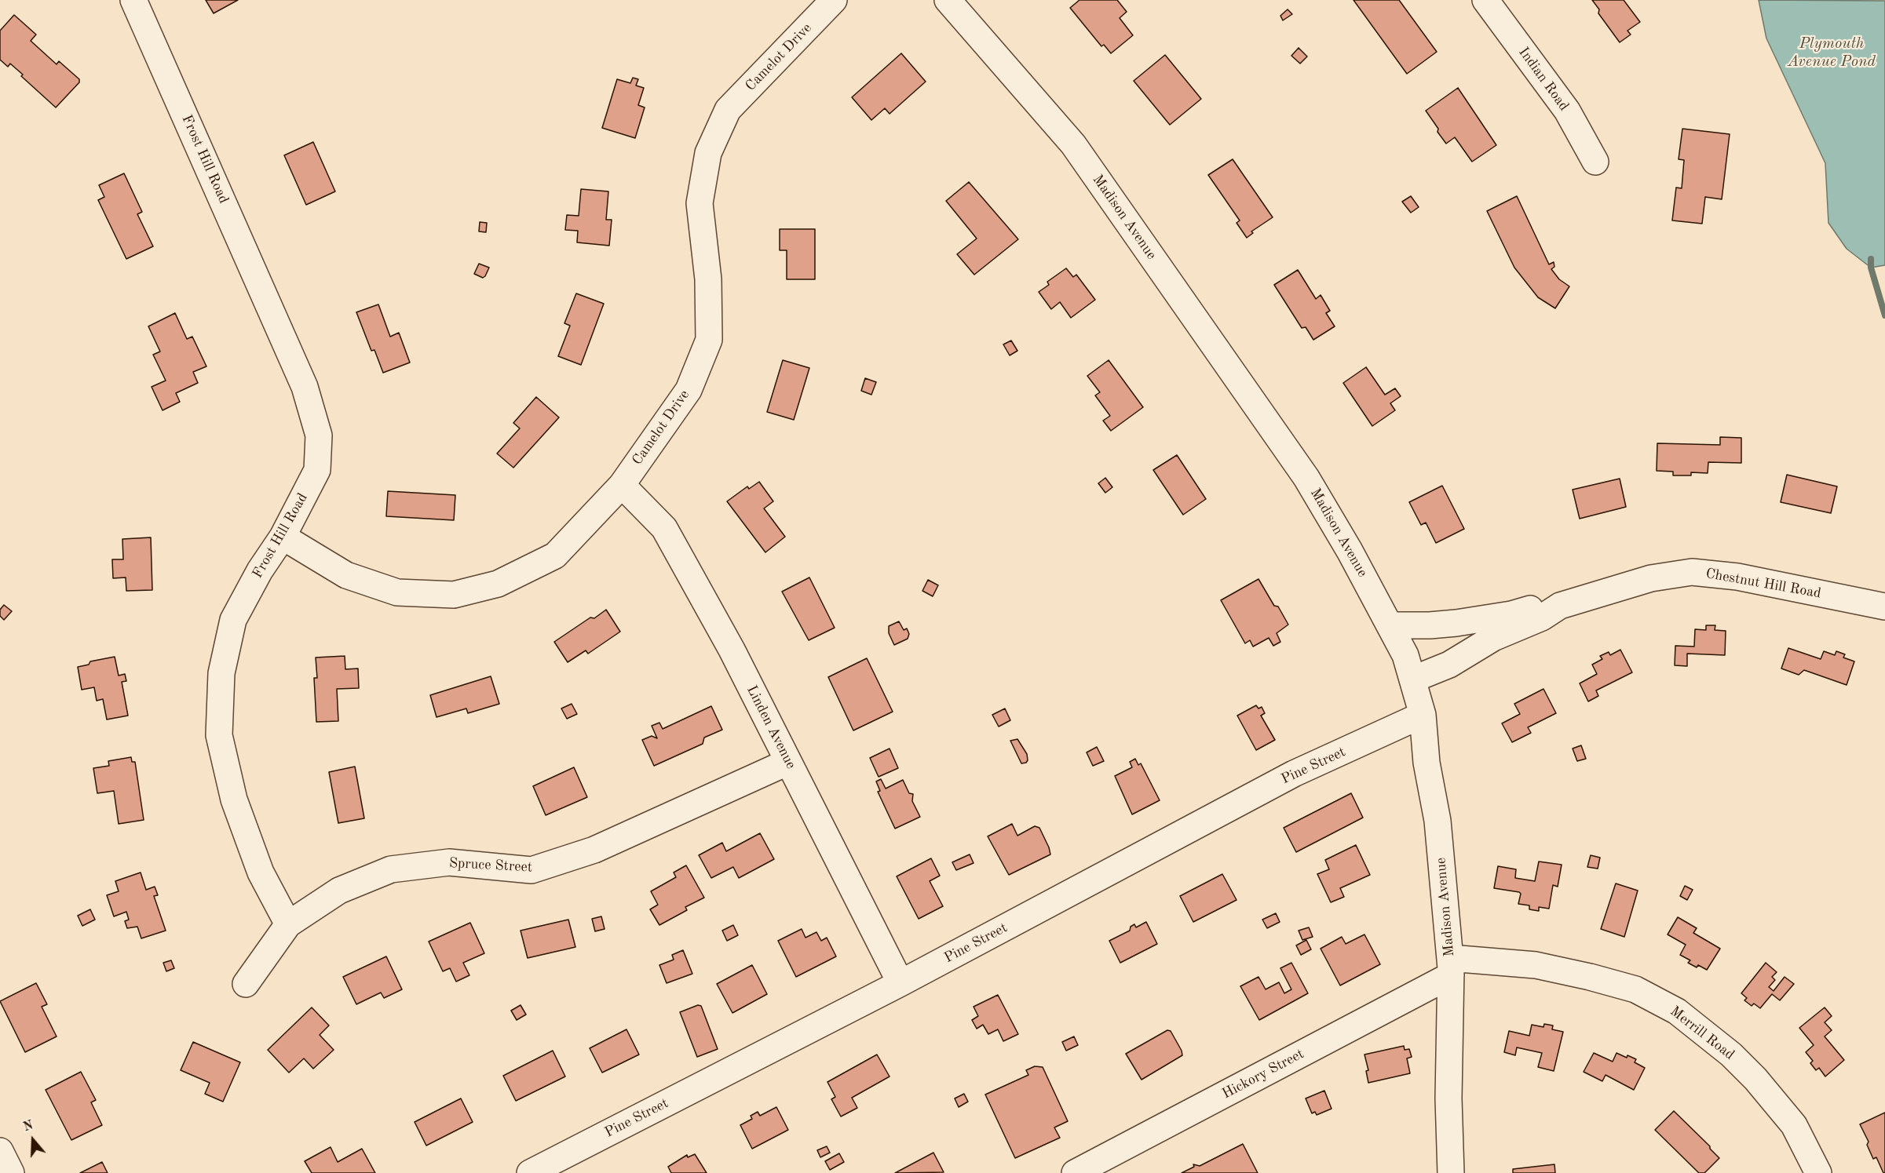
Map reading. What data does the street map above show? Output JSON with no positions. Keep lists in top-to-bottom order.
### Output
{
  "streets": {
    "street": [
      "Camelot Drive",
      "Indian Road",
      "Frost Hill Road",
      "Madison Avenue",
      "Chestnut Hill Road",
      "Linden Avenue",
      "Pine Street",
      "Spruce Street",
      "Merrill Road",
      "Hickory Street"
    ]
  },
  "crossings": [
    ["Camelot Drive", "Frost Hill Road"],
    ["Camelot Drive", "Linden Avenue"],
    ["Frost Hill Road", "Spruce Street"],
    ["Madison Avenue", "Chestnut Hill Road"],
    ["Madison Avenue", "Pine Street"],
    ["Madison Avenue", "Merrill Road"],
    ["Madison Avenue", "Hickory Street"],
    ["Linden Avenue", "Pine Street"],
    ["Linden Avenue", "Spruce Street"],
    ["Merrill Road", "Hickory Street"]
  ],
  "water": ["Plymouth Avenue Pond"],
  "north": "top"
}
